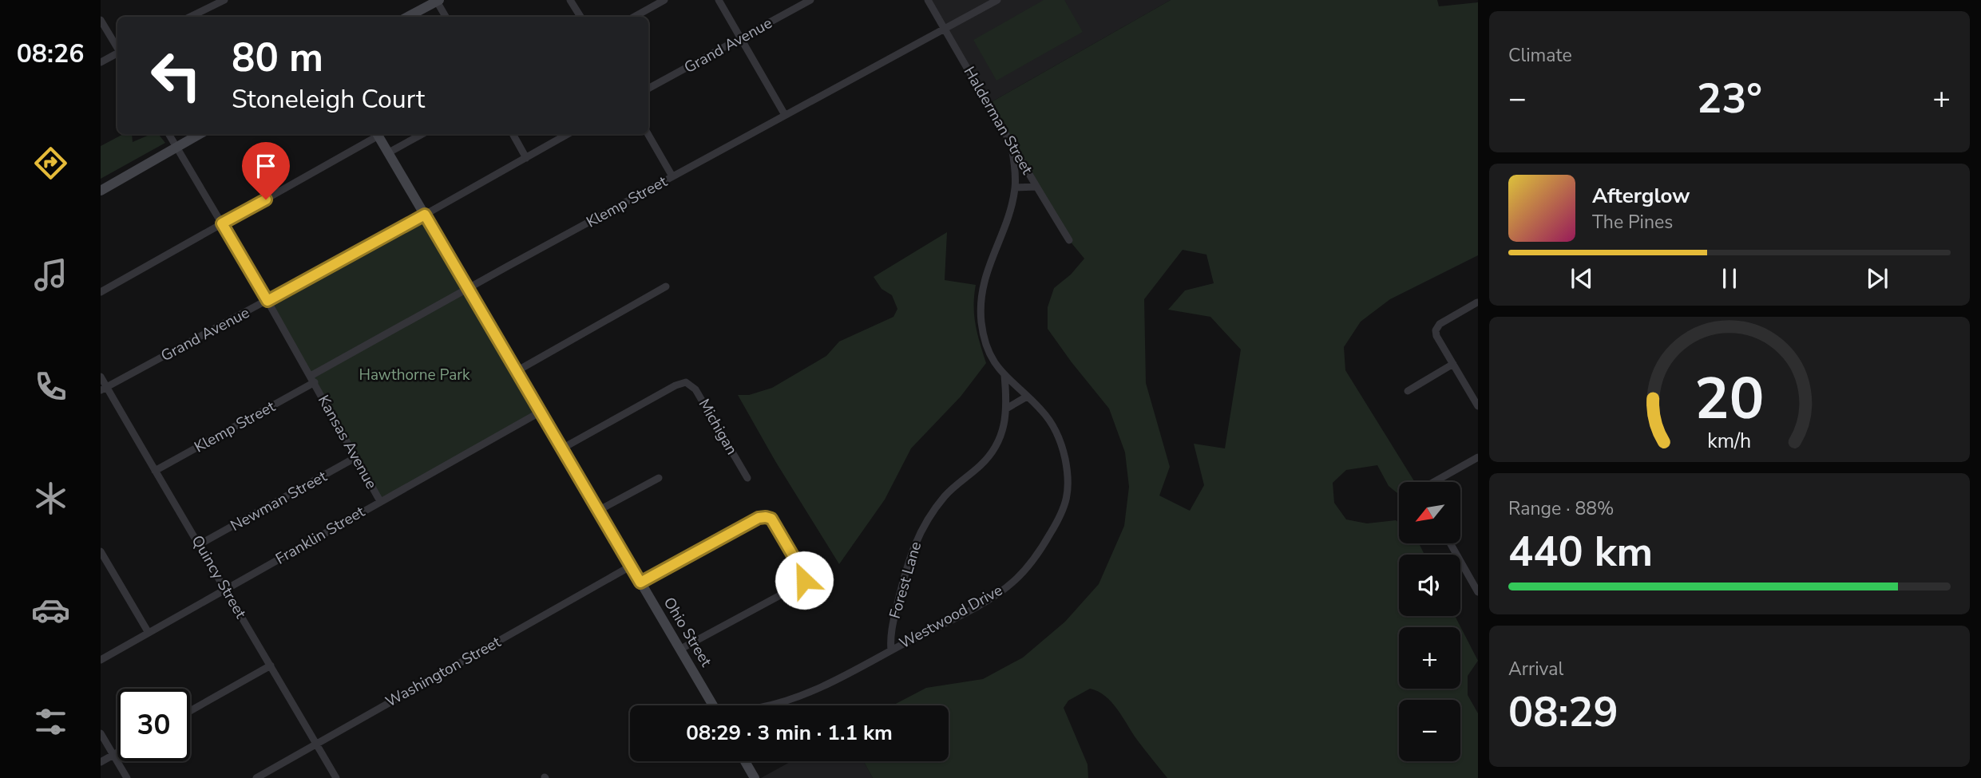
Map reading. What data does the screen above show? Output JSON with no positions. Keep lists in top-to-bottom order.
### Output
{
  "streets": {
    "street": [
      "Grand Avenue",
      "Halderman Street",
      "Klemp Street",
      "Michigan",
      "Kansas Avenue",
      "Newman Street",
      "Franklin Street",
      "Quincy Street",
      "Forest Lane",
      "Westwood Drive",
      "Ohio Street",
      "Washington Street"
    ]
  },
  "crossings": [
    ["Grand Avenue", "Kansas Avenue"],
    ["Grand Avenue", "Quincy Street"],
    ["Grand Avenue", "Ohio Street"],
    ["Halderman Street", "Klemp Street"],
    ["Halderman Street", "Westwood Drive"],
    ["Klemp Street", "Kansas Avenue"],
    ["Klemp Street", "Quincy Street"],
    ["Klemp Street", "Ohio Street"],
    ["Michigan", "Ohio Street"],
    ["Kansas Avenue", "Newman Street"],
    ["Kansas Avenue", "Franklin Street"],
    ["Newman Street", "Quincy Street"],
    ["Franklin Street", "Quincy Street"],
    ["Franklin Street", "Ohio Street"],
    ["Quincy Street", "Washington Street"],
    ["Forest Lane", "Westwood Drive"],
    ["Ohio Street", "Washington Street"]
  ],
  "parks": ["Hawthorne Park"],
  "north": "bottom left",
  "page": {
    "tabs": "08:26",
    "tile": [
      "Climate",
      ["Range · 88%", "440 km"],
      ["Arrival", "08:29"]
    ],
    "turn": ["80 m", "Stoneleigh Court"],
    "heat": ["−", "23°", "+"],
    "song": ["Afterglow", "The Pines"],
    "map_buttons": ["+", "−"],
    "limit": "30",
    "trip": "08:29 · 3 min · 1.1 km",
    "gauge": ["20", "km/h"]
  }
}
